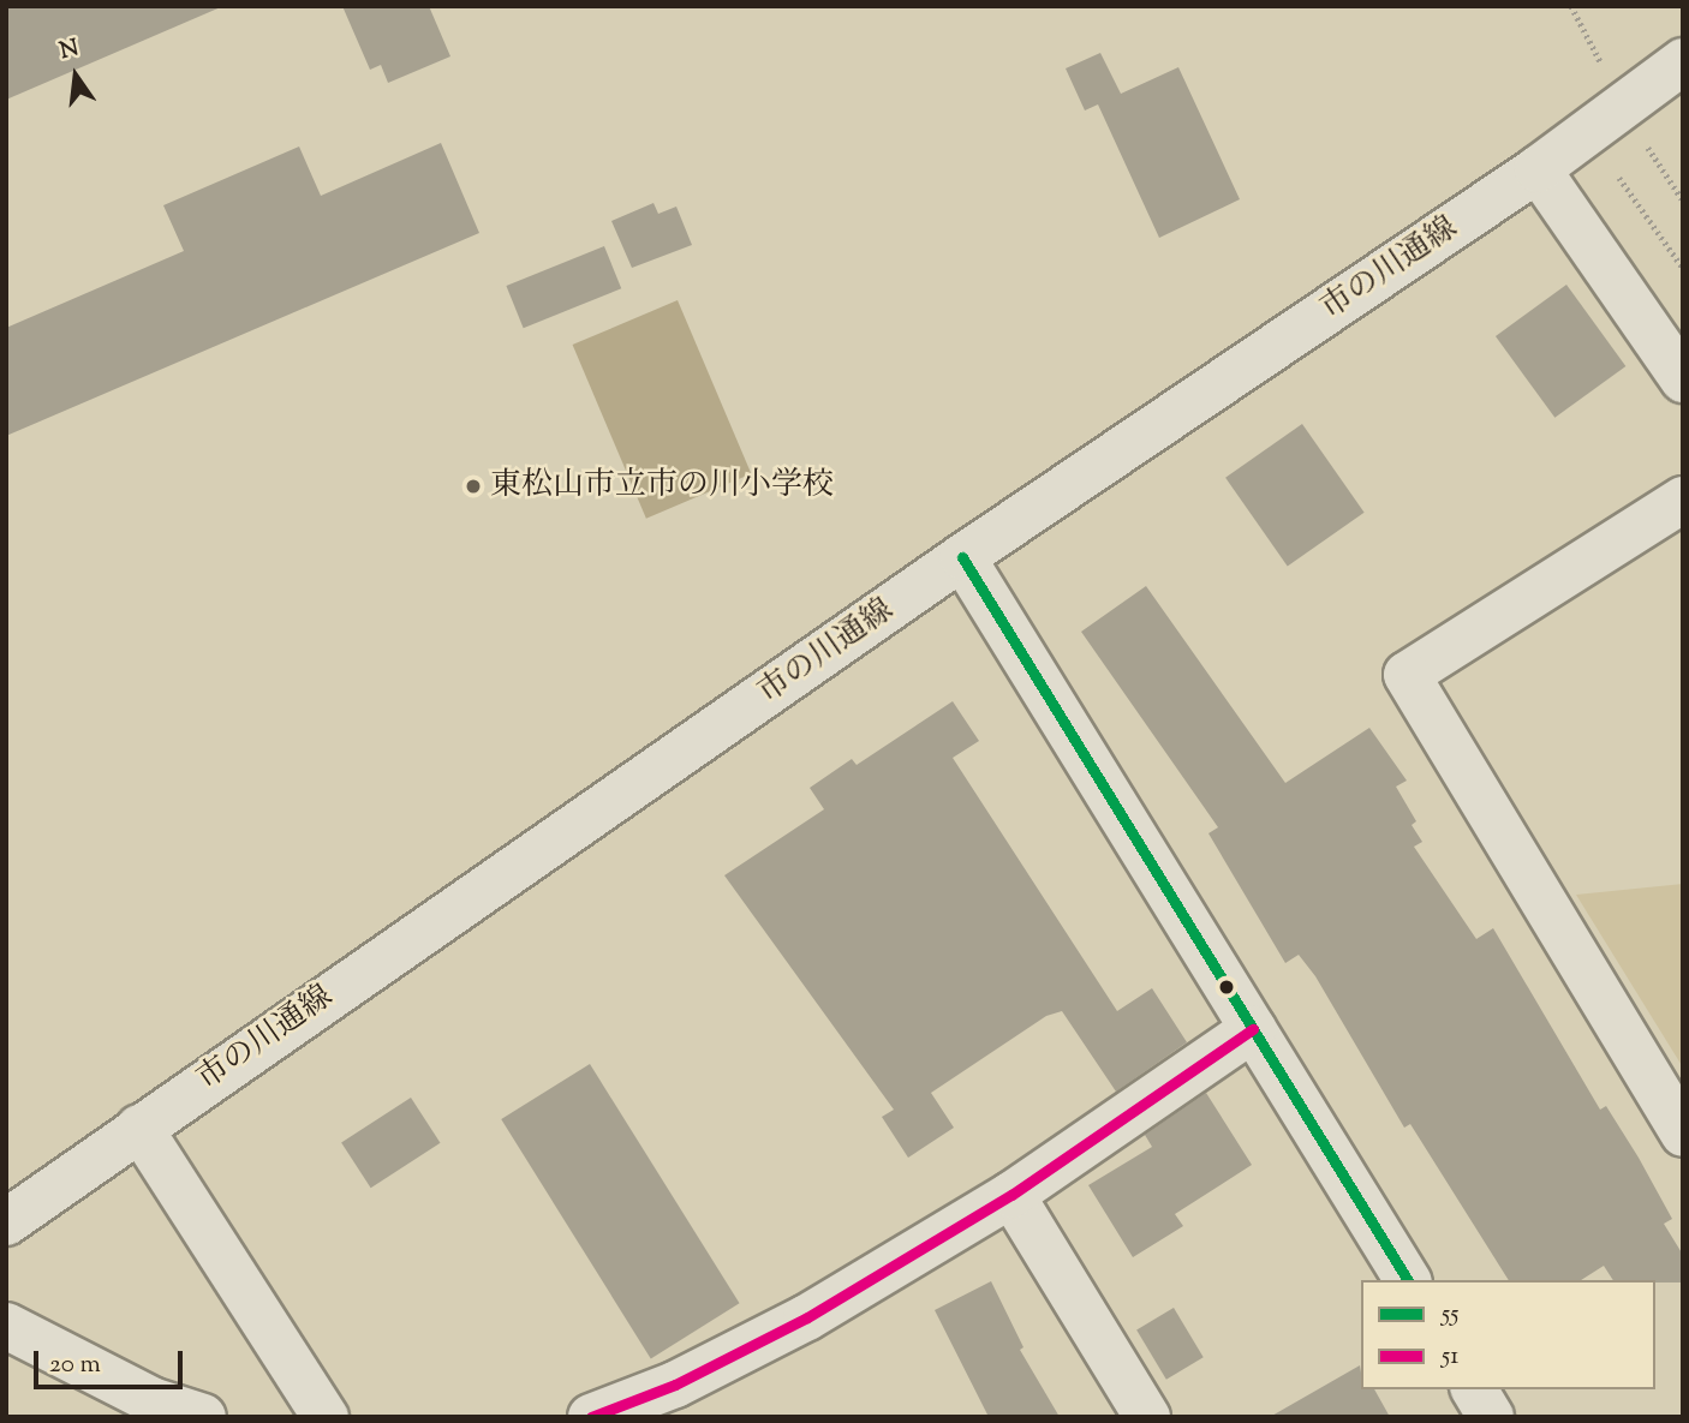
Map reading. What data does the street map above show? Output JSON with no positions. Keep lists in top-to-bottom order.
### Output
{
  "streets": {
    "street": ["市の川通線"]
  },
  "places": ["東松山市立市の川小学校"],
  "lines": ["transit line 55", "transit line 51"],
  "legend": ["55", "51"],
  "scale_bar": "20 m",
  "north": "top"
}
